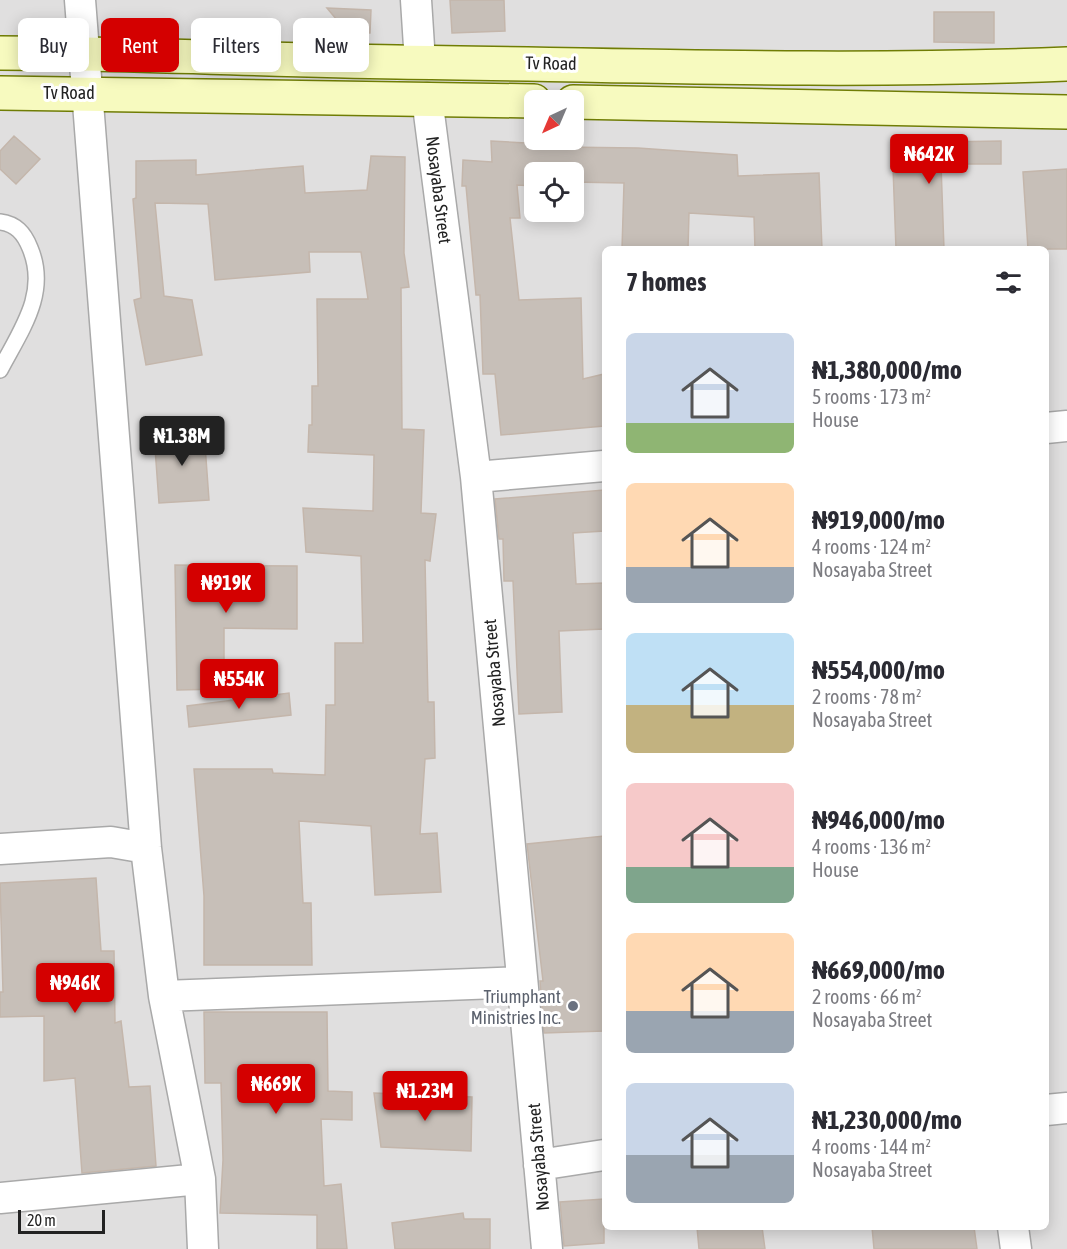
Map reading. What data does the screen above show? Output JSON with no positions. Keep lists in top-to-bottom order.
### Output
{
  "streets": {
    "street": ["Tv Road", "Nosayaba Street"]
  },
  "crossings": [
    ["Tv Road", "Nosayaba Street"]
  ],
  "places": ["Triumphant Ministries Inc."],
  "scale_bar": "20 m",
  "north": "bottom left",
  "page": {
    "chip": [
      "Buy",
      "Rent",
      "Filters",
      "New"
    ],
    "price": [
      "₦642K",
      "₦1.38M",
      "₦919K",
      "₦554K",
      "₦946K",
      "₦669K",
      "₦1.23M"
    ],
    "heading": "7 homes",
    "list": [
      {
        "name": "₦1,380,000/mo",
        "note": "5 rooms · 173 m² · House"
      },
      {
        "name": "₦919,000/mo",
        "note": "4 rooms · 124 m² · Nosayaba Street"
      },
      {
        "name": "₦554,000/mo",
        "note": "2 rooms · 78 m² · Nosayaba Street"
      },
      {
        "name": "₦946,000/mo",
        "note": "4 rooms · 136 m² · House"
      },
      {
        "name": "₦669,000/mo",
        "note": "2 rooms · 66 m² · Nosayaba Street"
      },
      {
        "name": "₦1,230,000/mo",
        "note": "4 rooms · 144 m² · Nosayaba Street"
      }
    ],
    "scale": "20 m"
  }
}
